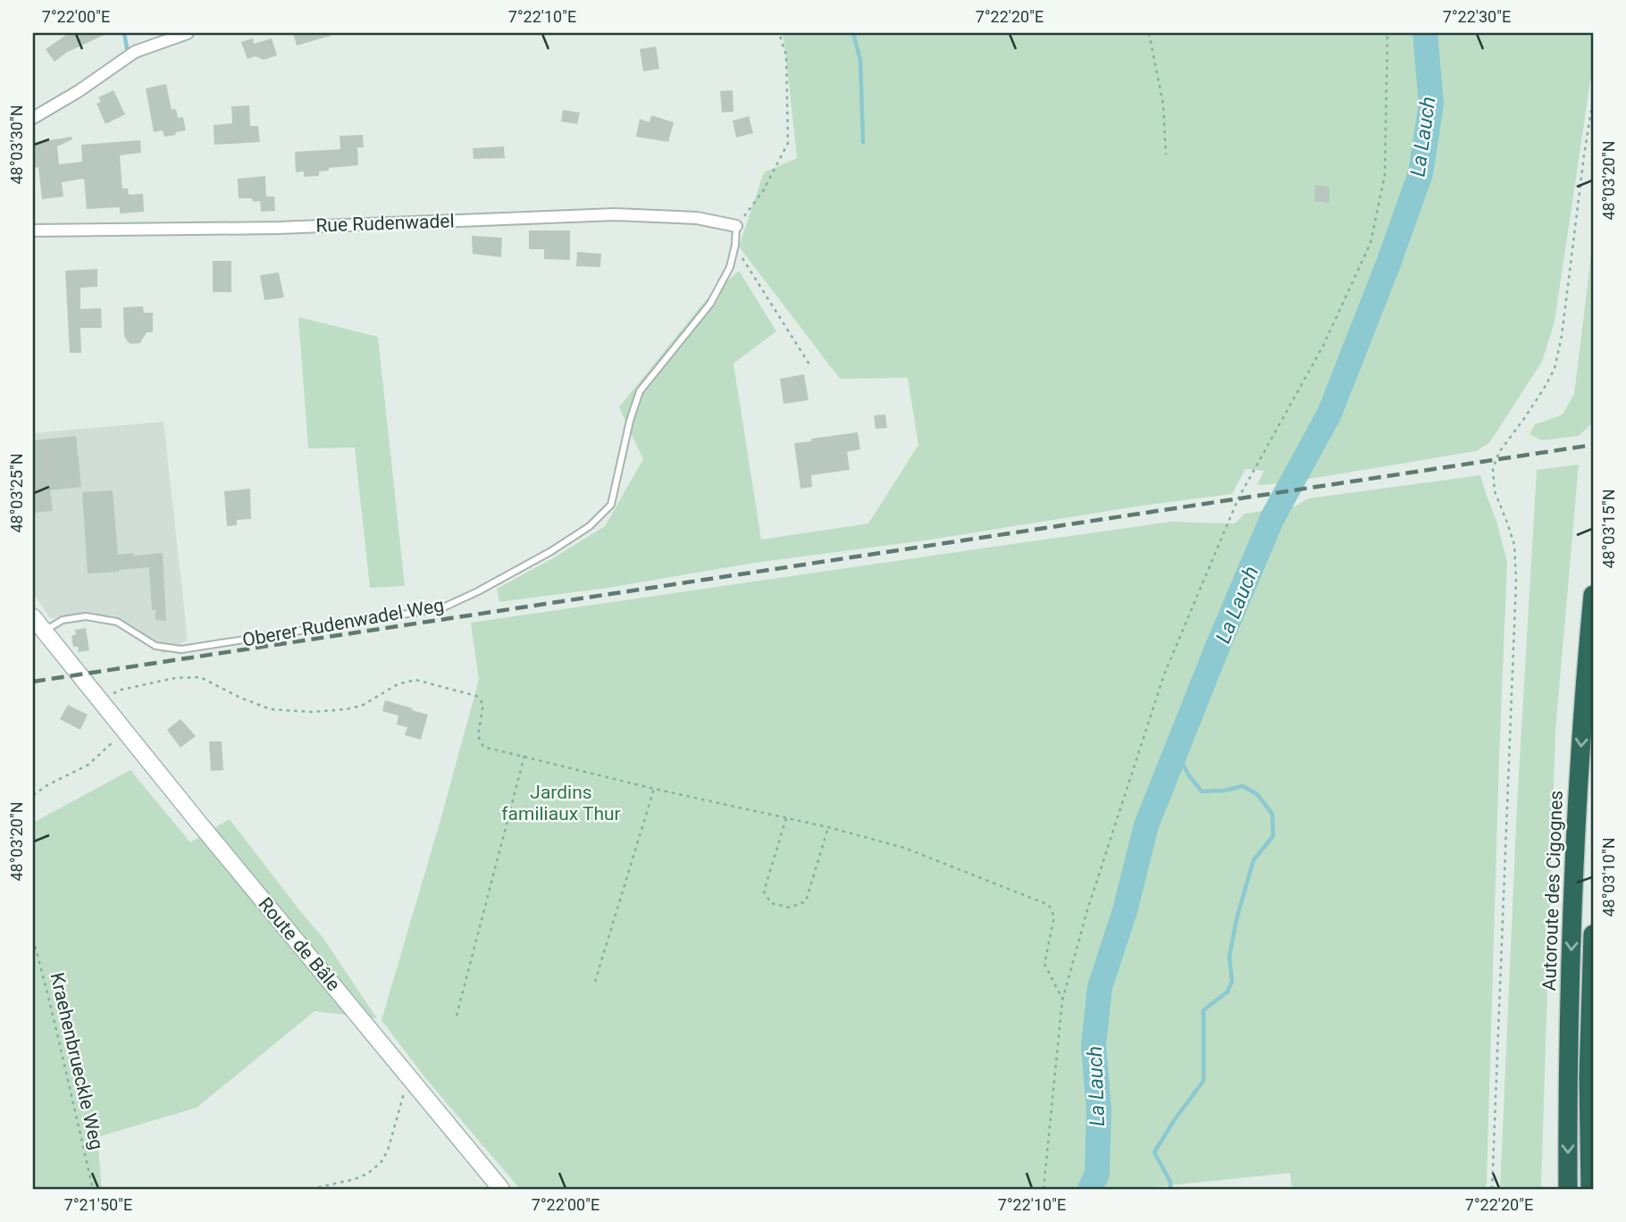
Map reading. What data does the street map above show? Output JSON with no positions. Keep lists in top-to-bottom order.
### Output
{
  "streets": {
    "highway": ["Autoroute des Cigognes"],
    "main road": ["Route de Bâle"],
    "street": ["Rue Rudenwadel"],
    "lane": ["Oberer Rudenwadel Weg"],
    "path": ["Kraehenbrueckle Weg"]
  },
  "crossings": [
    ["Rue Rudenwadel", "Oberer Rudenwadel Weg"],
    ["Oberer Rudenwadel Weg", "Route de Bâle"]
  ],
  "water": ["La Lauch"],
  "parks": ["Jardins familiaux Thur"],
  "coordinates": [
    "7°22'00\"E",
    "7°22'10\"E",
    "7°22'20\"E",
    "7°22'30\"E",
    "48°03'30\"N",
    "48°03'20\"N",
    "48°03'25\"N",
    "48°03'15\"N",
    "48°03'10\"N",
    "7°21'50\"E"
  ]
}
